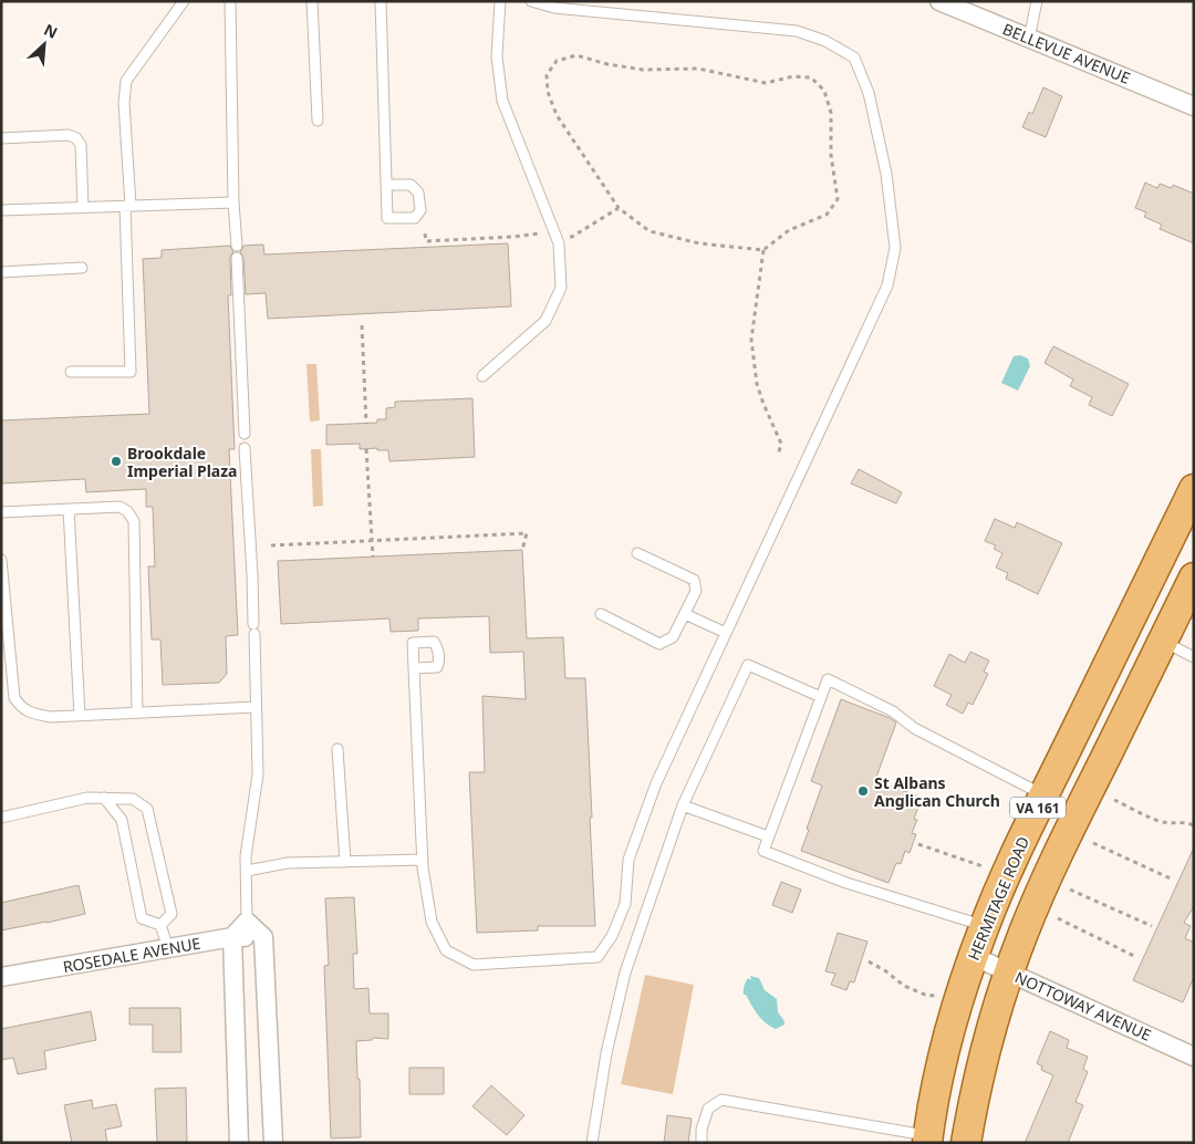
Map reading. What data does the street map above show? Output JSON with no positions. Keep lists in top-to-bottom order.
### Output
{
  "streets": {
    "main road": ["VA 161", "HERMITAGE ROAD"],
    "street": ["BELLEVUE AVENUE", "ROSEDALE AVENUE", "NOTTOWAY AVENUE"]
  },
  "crossings": [
    ["VA 161", "NOTTOWAY AVENUE"],
    ["HERMITAGE ROAD", "NOTTOWAY AVENUE"]
  ],
  "places": ["Brookdale Imperial Plaza", "St Albans Anglican Church"],
  "north": "top right"
}
